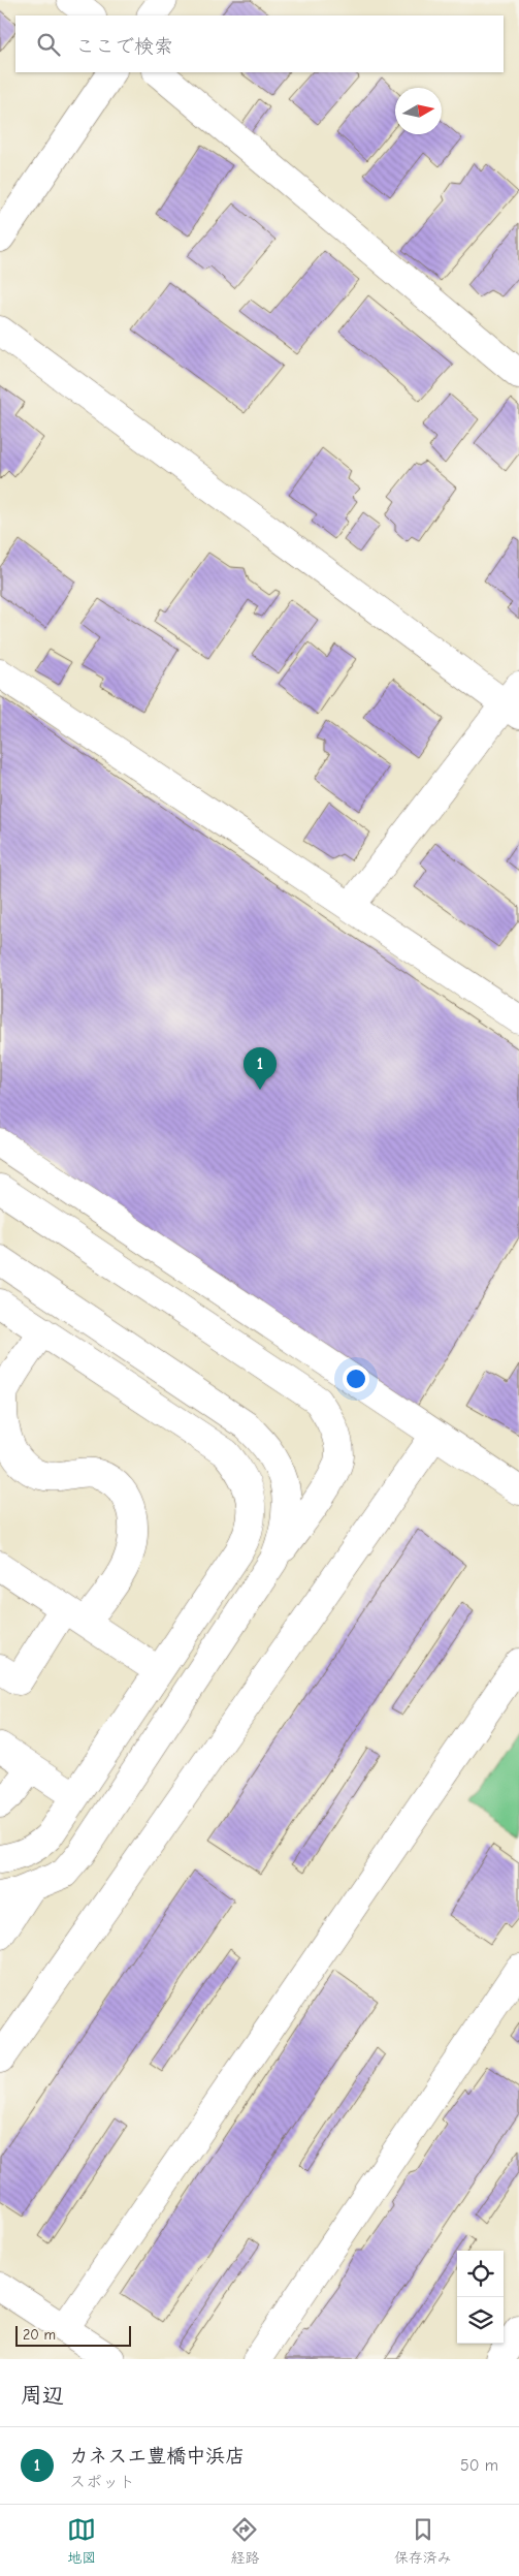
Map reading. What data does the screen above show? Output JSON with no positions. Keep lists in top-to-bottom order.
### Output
{
  "scale_bar": "20 m",
  "north": "right",
  "page": {
    "search": "ここで検索",
    "pins": "1",
    "scale": "20 m",
    "heading": "周辺",
    "list": [
      {
        "mark": "1",
        "name": "カネスエ豊橋中浜店",
        "note": "スポット",
        "value": "50 m"
      }
    ],
    "nav": ["地図", "経路", "保存済み"]
  }
}
